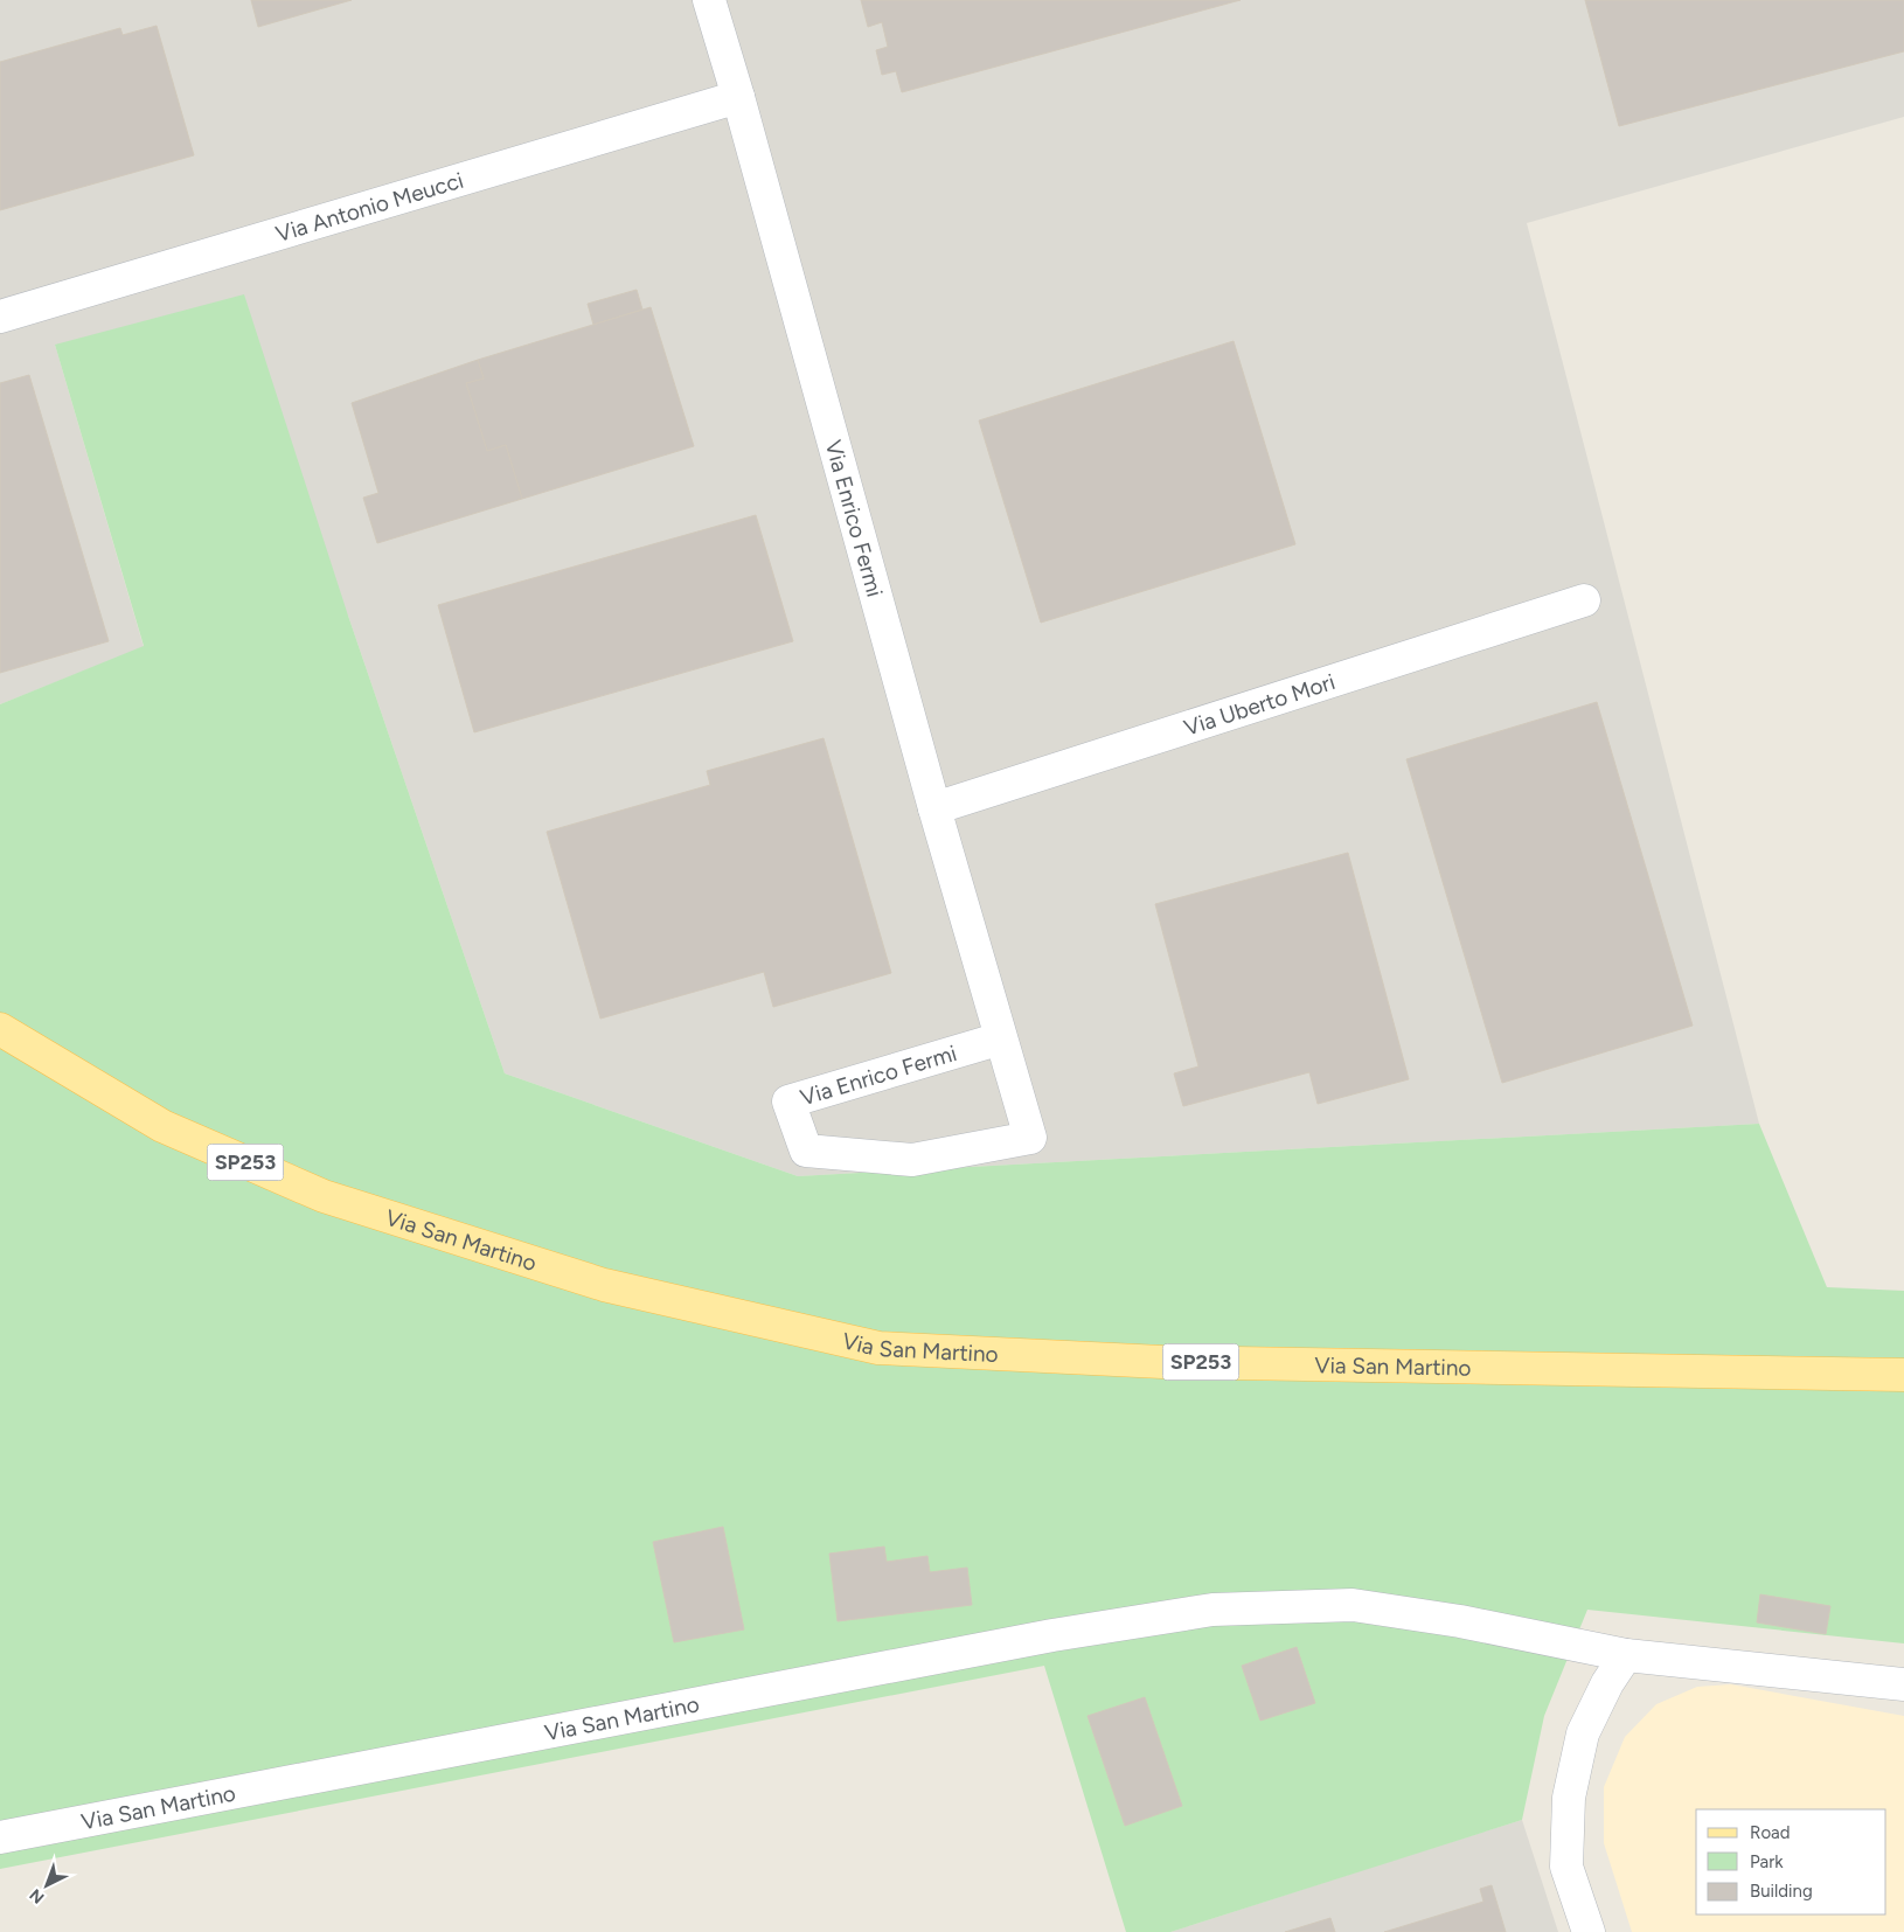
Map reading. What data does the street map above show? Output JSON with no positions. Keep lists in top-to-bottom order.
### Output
{
  "streets": {
    "main road": ["SP253", "Via San Martino"],
    "street": ["Via Antonio Meucci", "Via Enrico Fermi", "Via Uberto Mori"]
  },
  "crossings": [
    ["Via Antonio Meucci", "Via Enrico Fermi"],
    ["Via Enrico Fermi", "Via Uberto Mori"]
  ],
  "legend": ["Road", "Park", "Building"],
  "north": "bottom left"
}
